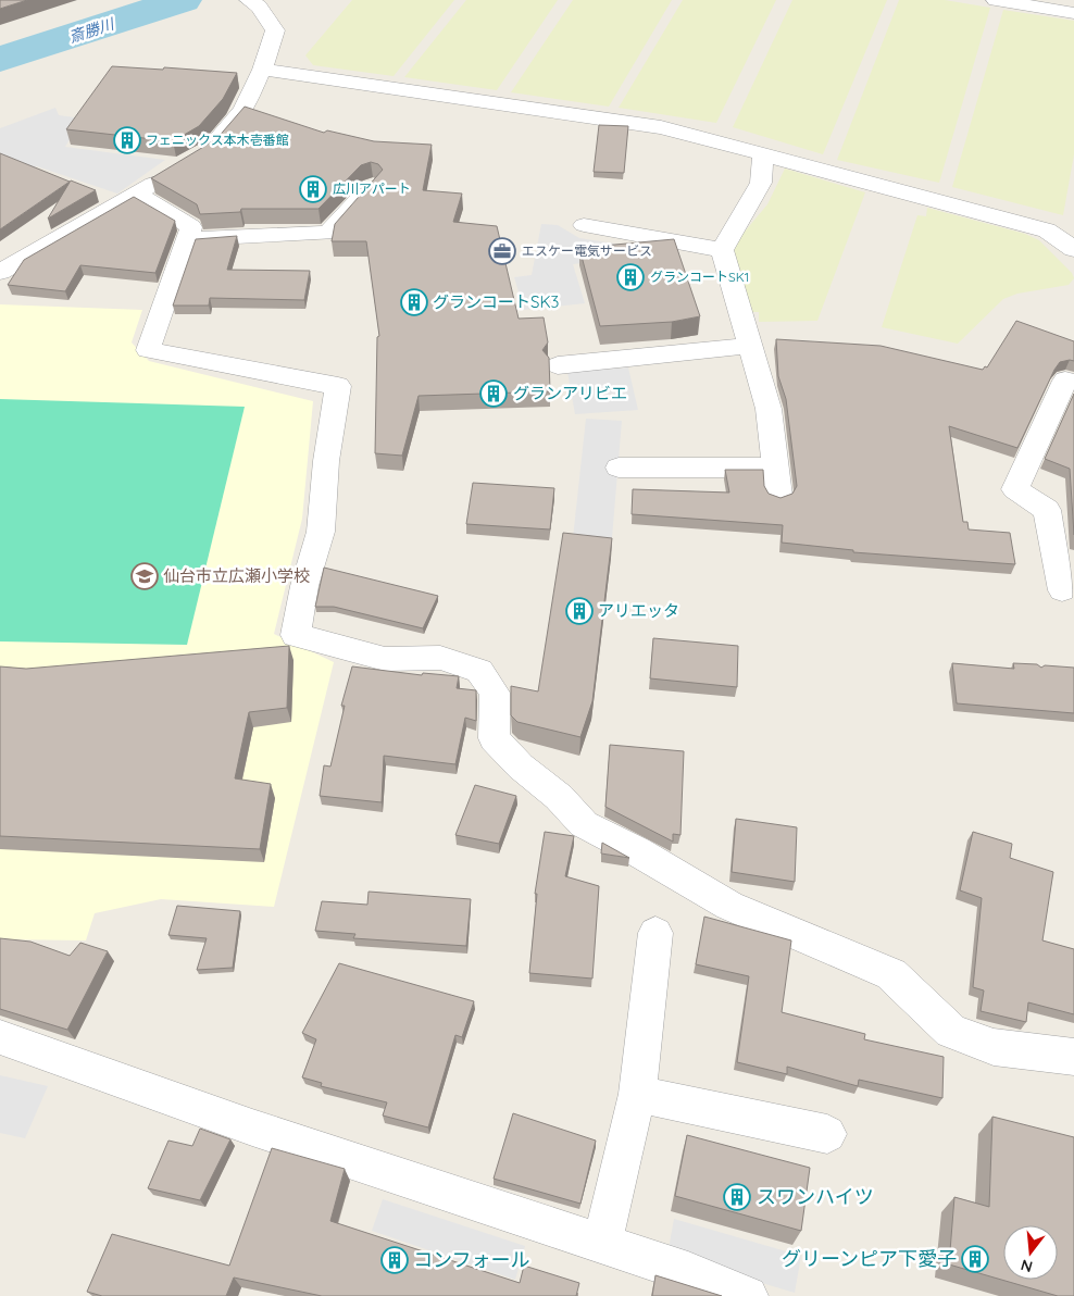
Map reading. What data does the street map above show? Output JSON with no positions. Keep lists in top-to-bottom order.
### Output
{
  "water": ["斎勝川"],
  "places": {
    "building": [
      "フェニックス本木壱番館",
      "広川アパート",
      "グランコートSK1",
      "グランコートSK3",
      "グランアリビエ",
      "アリエッタ",
      "スワンハイツ",
      "グリーンピア下愛子",
      "コンフォール"
    ],
    "office": ["エスケー電気サービス"],
    "school or university": ["仙台市立広瀬小学校"]
  },
  "north": "bottom"
}
